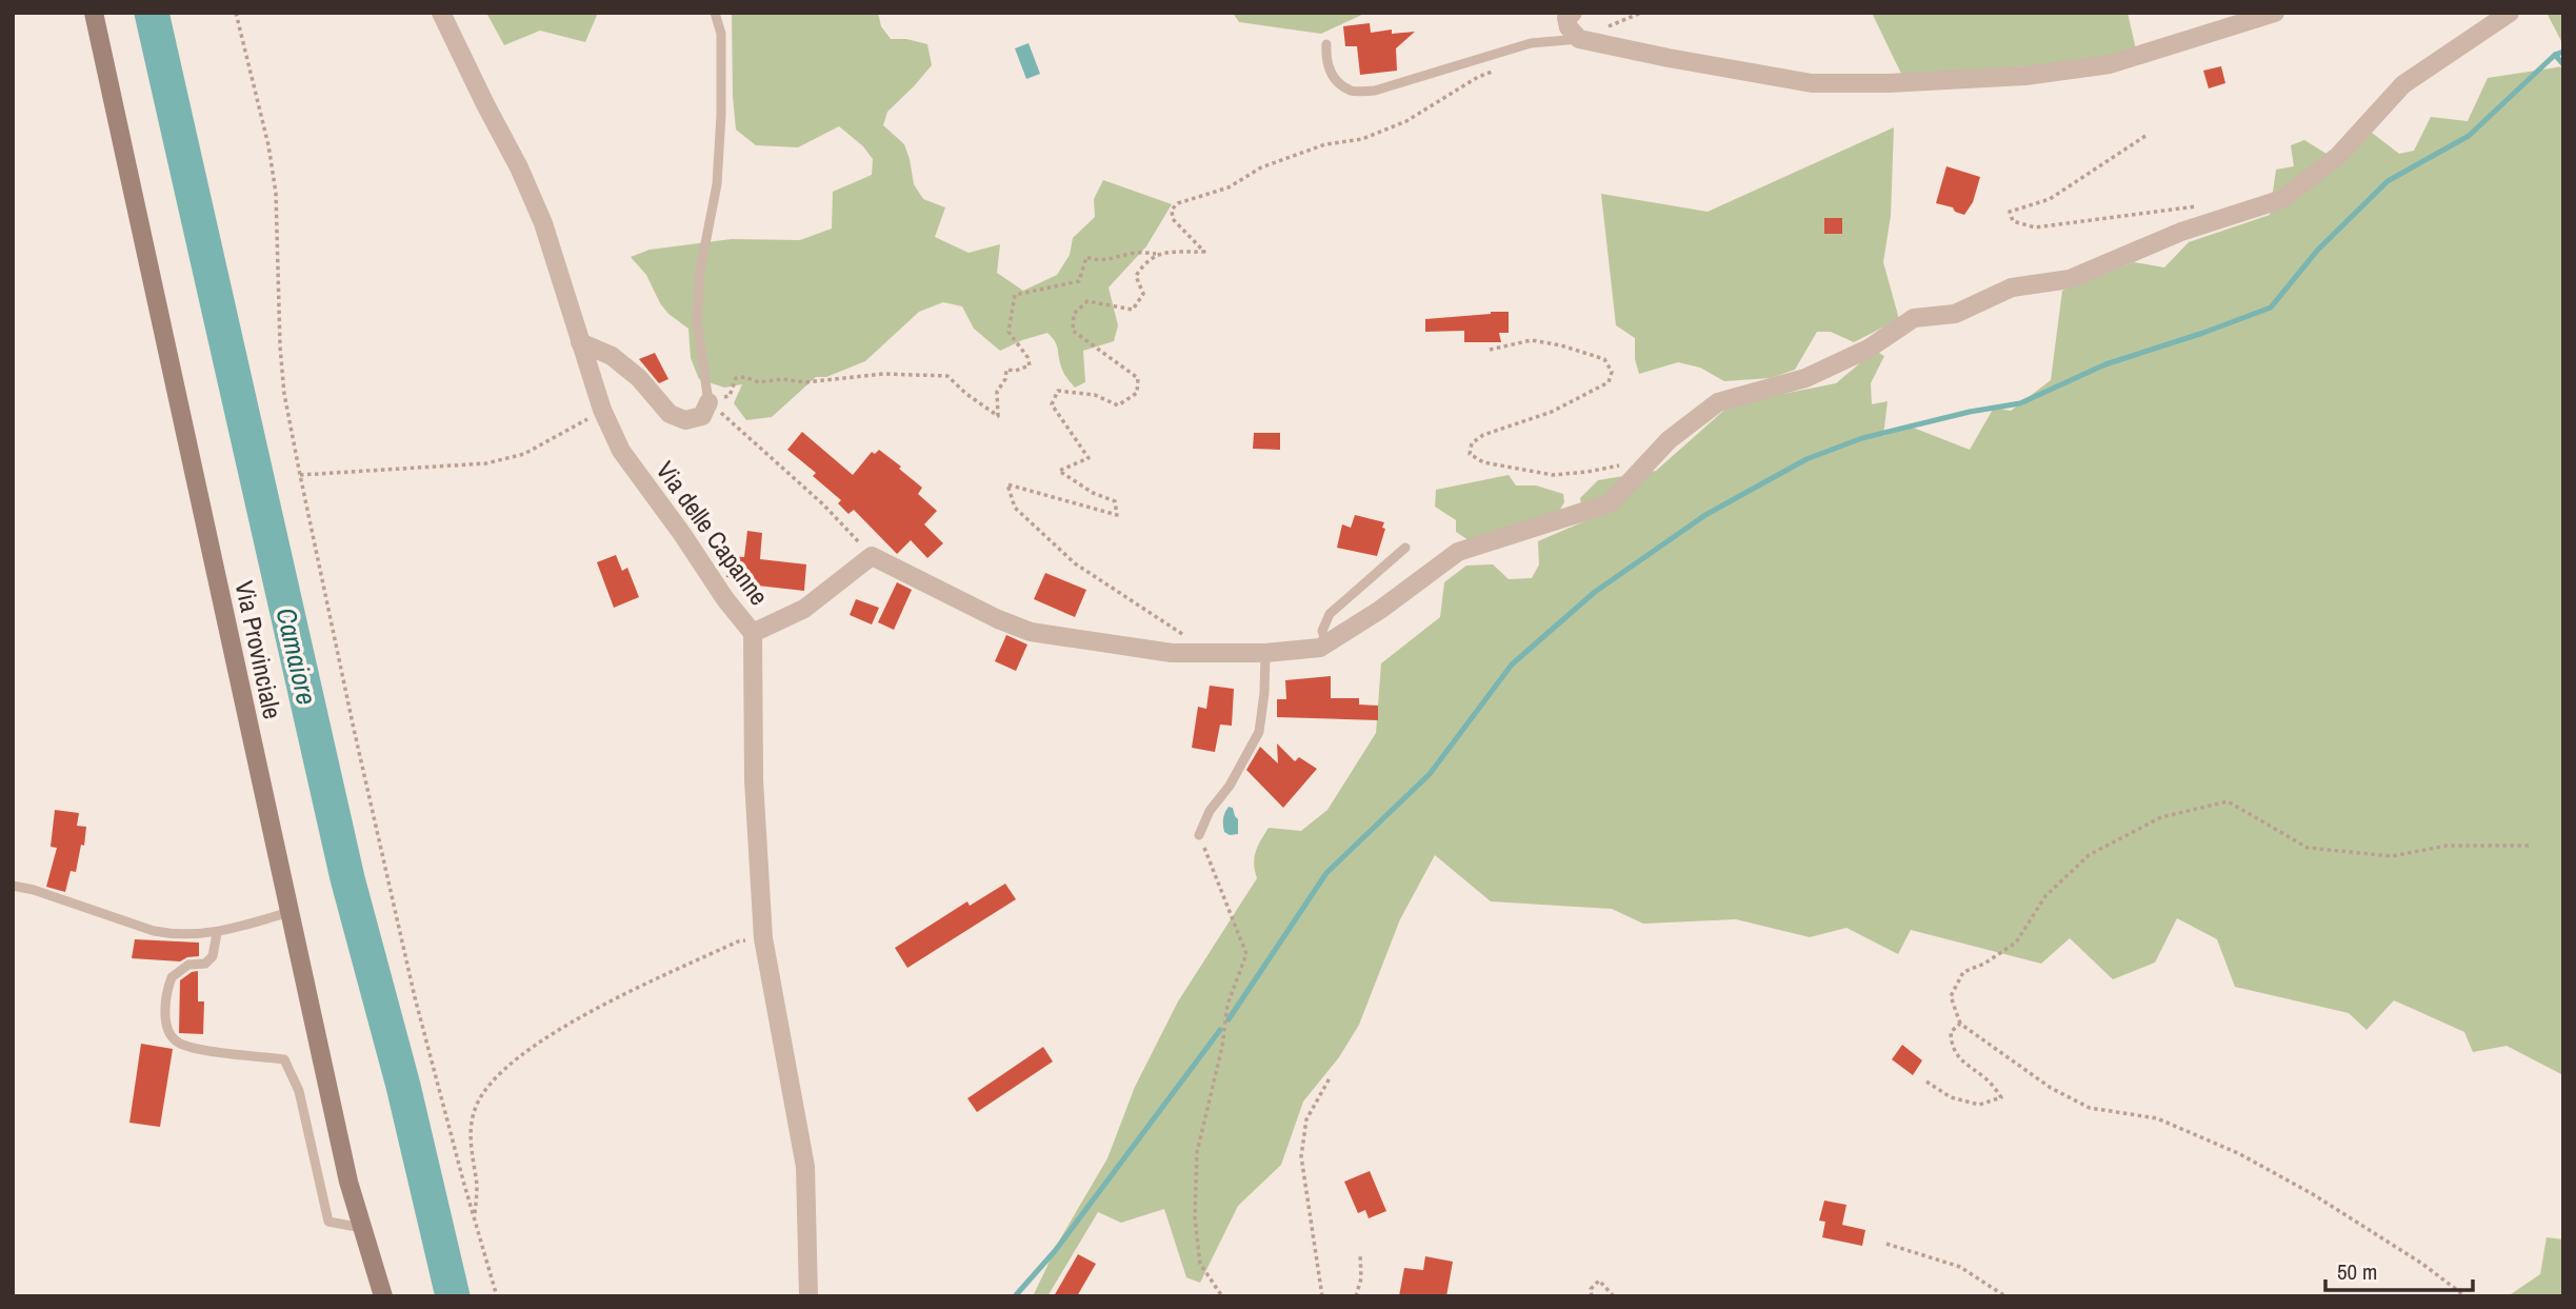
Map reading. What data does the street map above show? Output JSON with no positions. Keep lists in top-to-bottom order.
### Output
{
  "streets": {
    "main road": ["Via Provinciale"],
    "street": ["Via delle Capanne"]
  },
  "water": ["Camaiore"],
  "scale_bar": "50 m"
}
